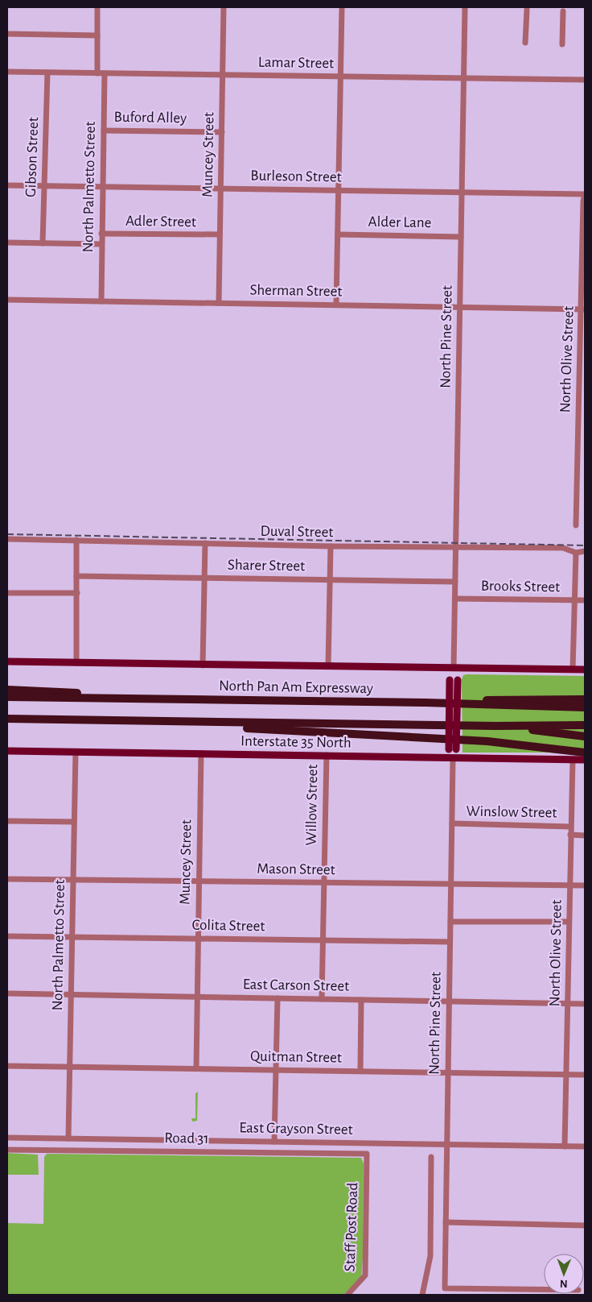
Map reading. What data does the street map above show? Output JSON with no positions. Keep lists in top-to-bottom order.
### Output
{
  "streets": {
    "highway": ["North Pan Am Expressway"],
    "main road": ["North Pine Street", "Interstate 35 North"],
    "street": [
      "Lamar Street",
      "Buford Alley",
      "Muncey Street",
      "Gibson Street",
      "Burleson Street",
      "North Palmetto Street",
      "Adler Street",
      "Alder Lane",
      "Sherman Street",
      "North Olive Street",
      "Duval Street",
      "Sharer Street",
      "Brooks Street",
      "Willow Street",
      "Winslow Street",
      "Mason Street",
      "Colita Street",
      "East Carson Street",
      "Quitman Street",
      "East Grayson Street",
      "Road 31",
      "Staff Post Road"
    ]
  },
  "crossings": [
    ["Lamar Street", "Muncey Street"],
    ["Lamar Street", "Gibson Street"],
    ["Lamar Street", "North Palmetto Street"],
    ["Lamar Street", "North Pine Street"],
    ["Buford Alley", "Muncey Street"],
    ["Buford Alley", "North Palmetto Street"],
    ["Muncey Street", "Burleson Street"],
    ["Muncey Street", "Adler Street"],
    ["Muncey Street", "Sherman Street"],
    ["Muncey Street", "Interstate 35 North"],
    ["Muncey Street", "Mason Street"],
    ["Muncey Street", "Colita Street"],
    ["Muncey Street", "East Carson Street"],
    ["Muncey Street", "Quitman Street"],
    ["Gibson Street", "Burleson Street"],
    ["Burleson Street", "North Palmetto Street"],
    ["Burleson Street", "North Pine Street"],
    ["Burleson Street", "North Olive Street"],
    ["North Palmetto Street", "Adler Street"],
    ["North Palmetto Street", "Sherman Street"],
    ["North Palmetto Street", "Interstate 35 North"],
    ["North Palmetto Street", "Mason Street"],
    ["North Palmetto Street", "Colita Street"],
    ["North Palmetto Street", "East Carson Street"],
    ["North Palmetto Street", "Quitman Street"],
    ["North Palmetto Street", "East Grayson Street"],
    ["Alder Lane", "North Pine Street"],
    ["Sherman Street", "North Pine Street"],
    ["Sherman Street", "North Olive Street"],
    ["North Pine Street", "Duval Street"],
    ["North Pine Street", "Sharer Street"],
    ["North Pine Street", "Brooks Street"],
    ["North Pine Street", "Interstate 35 North"],
    ["North Pine Street", "Winslow Street"],
    ["North Pine Street", "Mason Street"],
    ["North Pine Street", "Colita Street"],
    ["North Pine Street", "East Carson Street"],
    ["North Pine Street", "Quitman Street"],
    ["North Pine Street", "East Grayson Street"],
    ["North Olive Street", "Interstate 35 North"],
    ["North Olive Street", "Winslow Street"],
    ["North Olive Street", "Mason Street"],
    ["North Olive Street", "East Carson Street"],
    ["North Olive Street", "Quitman Street"],
    ["North Olive Street", "East Grayson Street"],
    ["Interstate 35 North", "Willow Street"],
    ["Willow Street", "Mason Street"],
    ["Willow Street", "Colita Street"],
    ["Willow Street", "East Carson Street"],
    ["Road 31", "Staff Post Road"]
  ],
  "north": "bottom"
}
